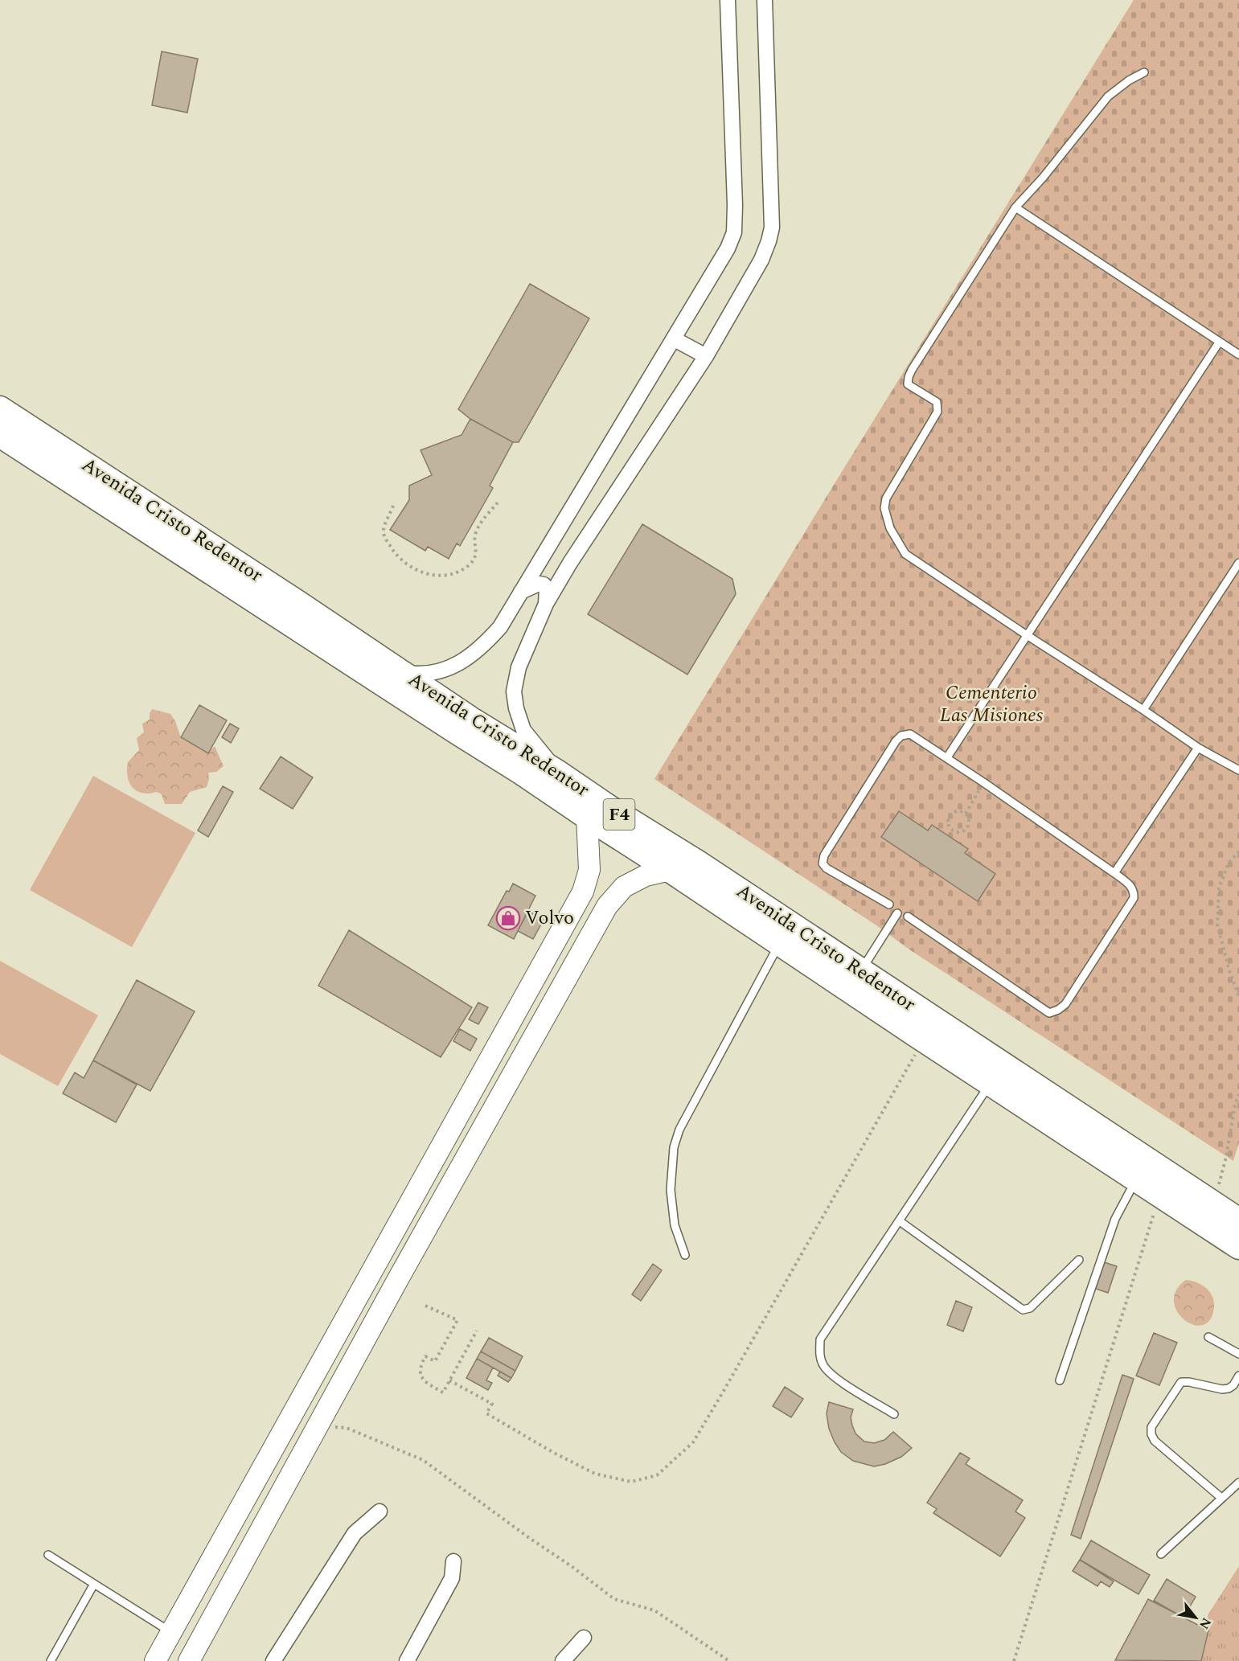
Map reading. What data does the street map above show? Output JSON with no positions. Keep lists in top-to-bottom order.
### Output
{
  "streets": {
    "highway": ["Avenida Cristo Redentor", "F4"]
  },
  "parks": ["Cementerio Las Misiones"],
  "places": {
    "shop": ["Volvo"]
  },
  "north": "bottom right"
}
